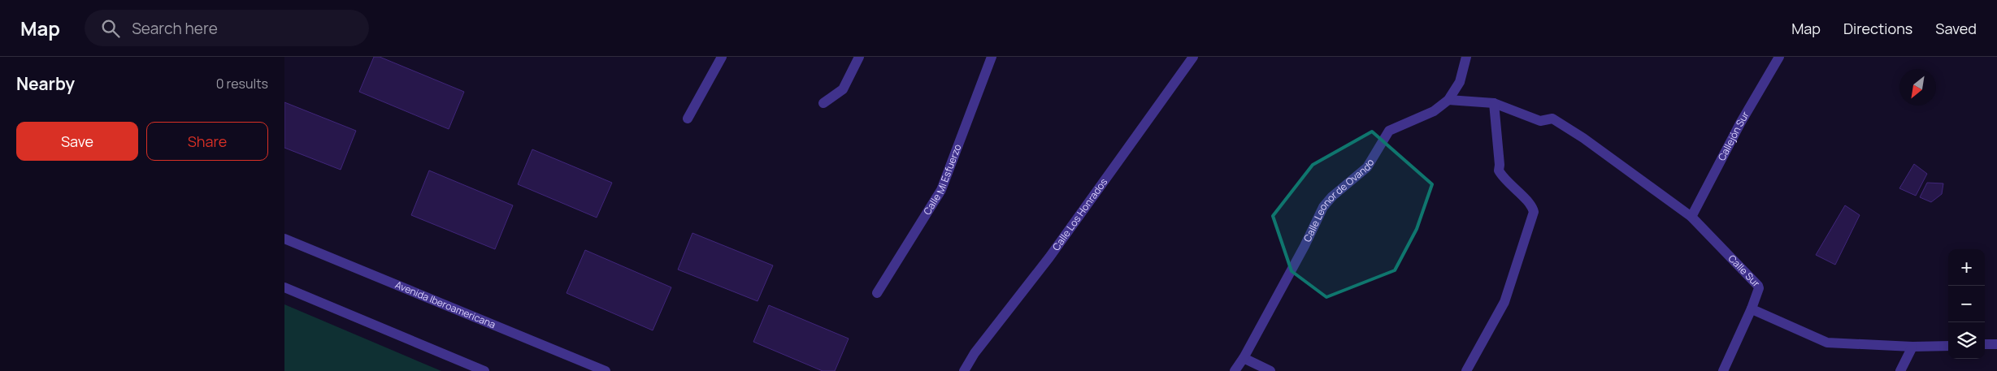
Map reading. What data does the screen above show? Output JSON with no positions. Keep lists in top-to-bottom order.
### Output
{
  "streets": {
    "street": [
      "Callejón Sur",
      "Calle Mi Esfuerzo",
      "Calle Leonor de Ovando",
      "Calle Los Honrados",
      "Calle Sur",
      "Avenida Iberoamericana"
    ]
  },
  "crossings": [
    ["Callejón Sur", "Calle Sur"],
    ["Calle Leonor de Ovando", "Calle Sur"]
  ],
  "north": "bottom left",
  "page": {
    "header": "Map",
    "search": "Search here",
    "nav": ["Map", "Directions", "Saved"],
    "heading": ["Nearby", "0 results"],
    "buttons": ["Save", "Share"],
    "map_buttons": ["+", "−"]
  }
}
